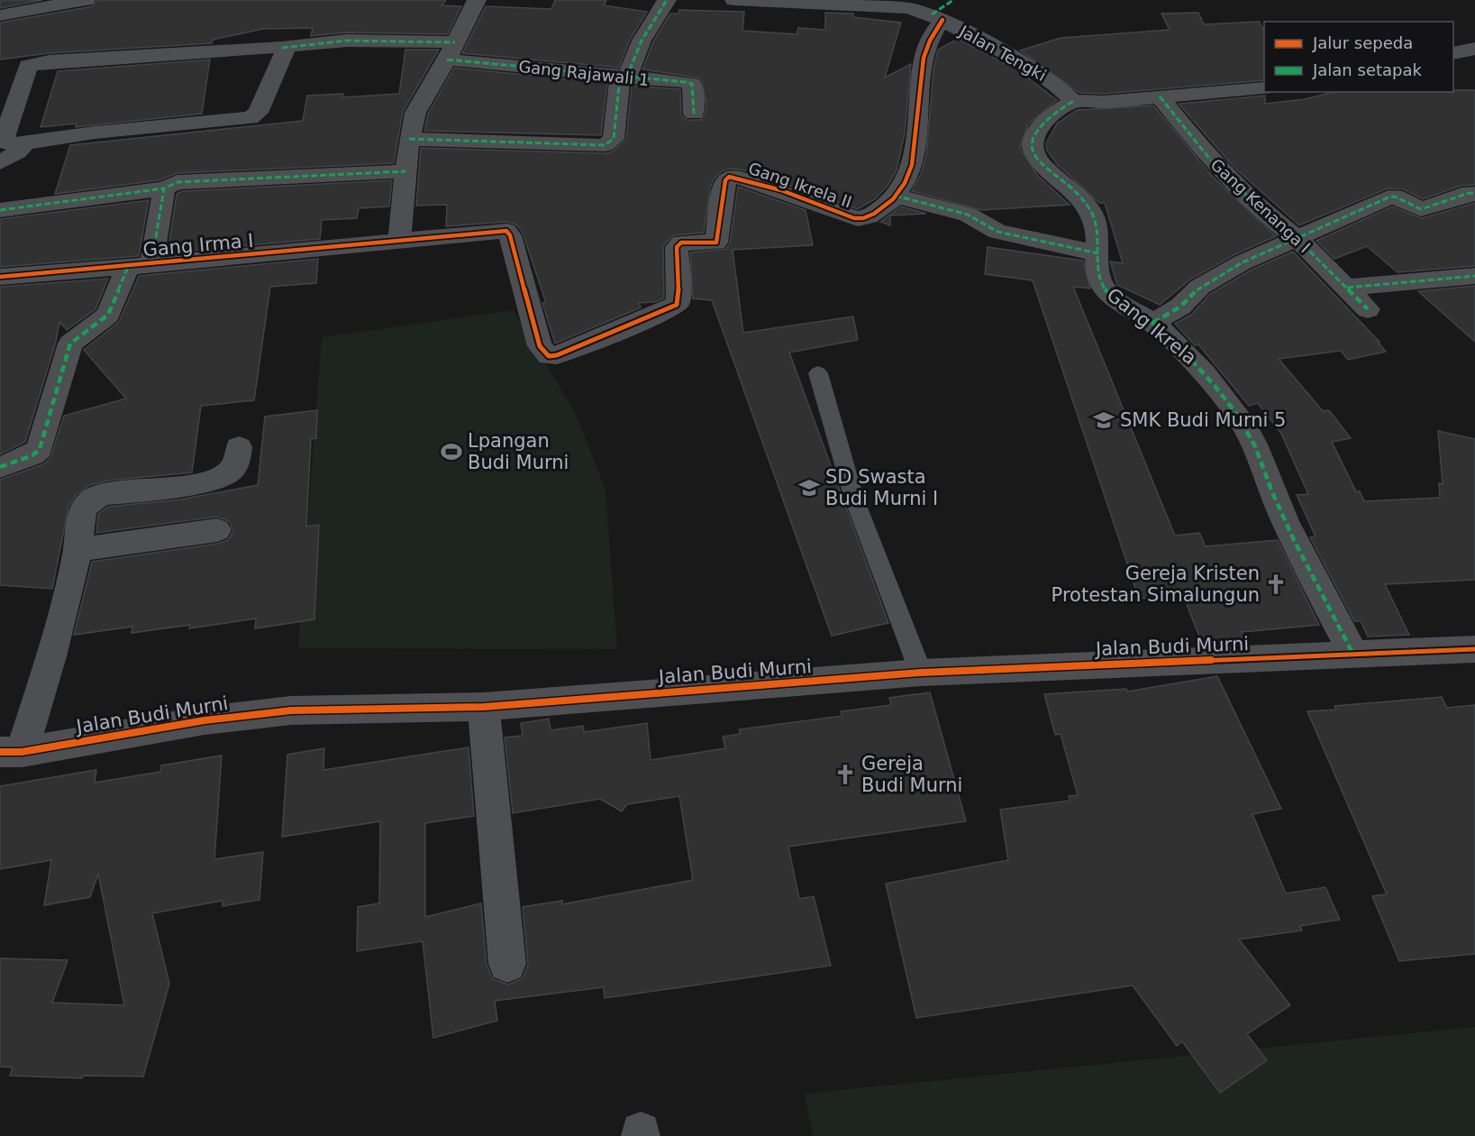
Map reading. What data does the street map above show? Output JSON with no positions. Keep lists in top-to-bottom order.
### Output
{
  "streets": {
    "street": [
      "Jalan Tengki",
      "Gang Rajawali 1",
      "Gang Ikrela II",
      "Gang Kenanga I",
      "Gang Irma I",
      "Gang Ikrela",
      "Jalan Budi Murni"
    ]
  },
  "crossings": [
    ["Jalan Tengki", "Gang Ikrela II"],
    ["Jalan Tengki", "Gang Ikrela"],
    ["Gang Ikrela II", "Gang Irma I"],
    ["Gang Ikrela", "Jalan Budi Murni"]
  ],
  "places": {
    "school or university": ["SMK Budi Murni 5", "SD Swasta Budi Murni I"],
    "sports": ["Lpangan Budi Murni"],
    "church": ["Gereja Kristen Protestan Simalungun", "Gereja Budi Murni"]
  },
  "legend": ["Jalur sepeda", "Jalan setapak"]
}
